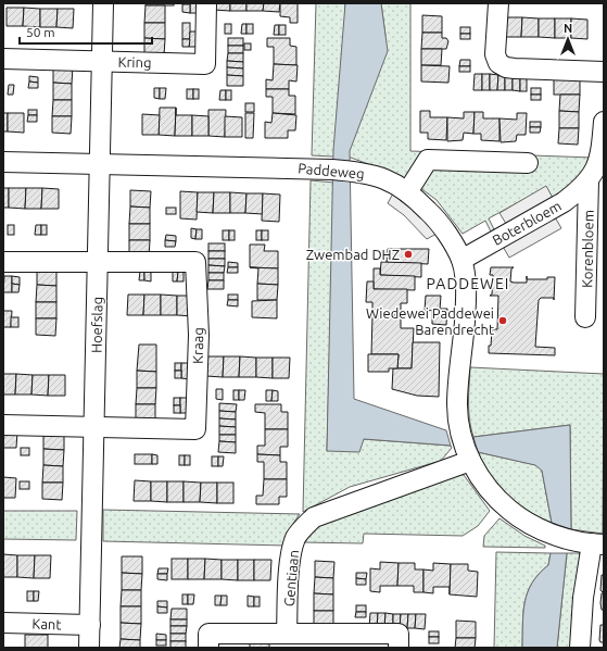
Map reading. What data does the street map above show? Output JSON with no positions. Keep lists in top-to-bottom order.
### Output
{
  "streets": {
    "street": [
      "Kring",
      "Paddeweg",
      "Boterbloem",
      "Korenbloem",
      "Hoefslag",
      "Kraag",
      "Gentiaan",
      "Kant"
    ]
  },
  "crossings": [
    ["Kring", "Hoefslag"],
    ["Paddeweg", "Boterbloem"],
    ["Paddeweg", "Hoefslag"],
    ["Paddeweg", "Gentiaan"],
    ["Boterbloem", "Korenbloem"],
    ["Hoefslag", "Kraag"],
    ["Hoefslag", "Kant"]
  ],
  "districts": ["PADDEWEI"],
  "places": ["Zwembad DHZ", "Wiedewei Paddewei Barendrecht"],
  "scale_bar": "50 m",
  "north": "top"
}
